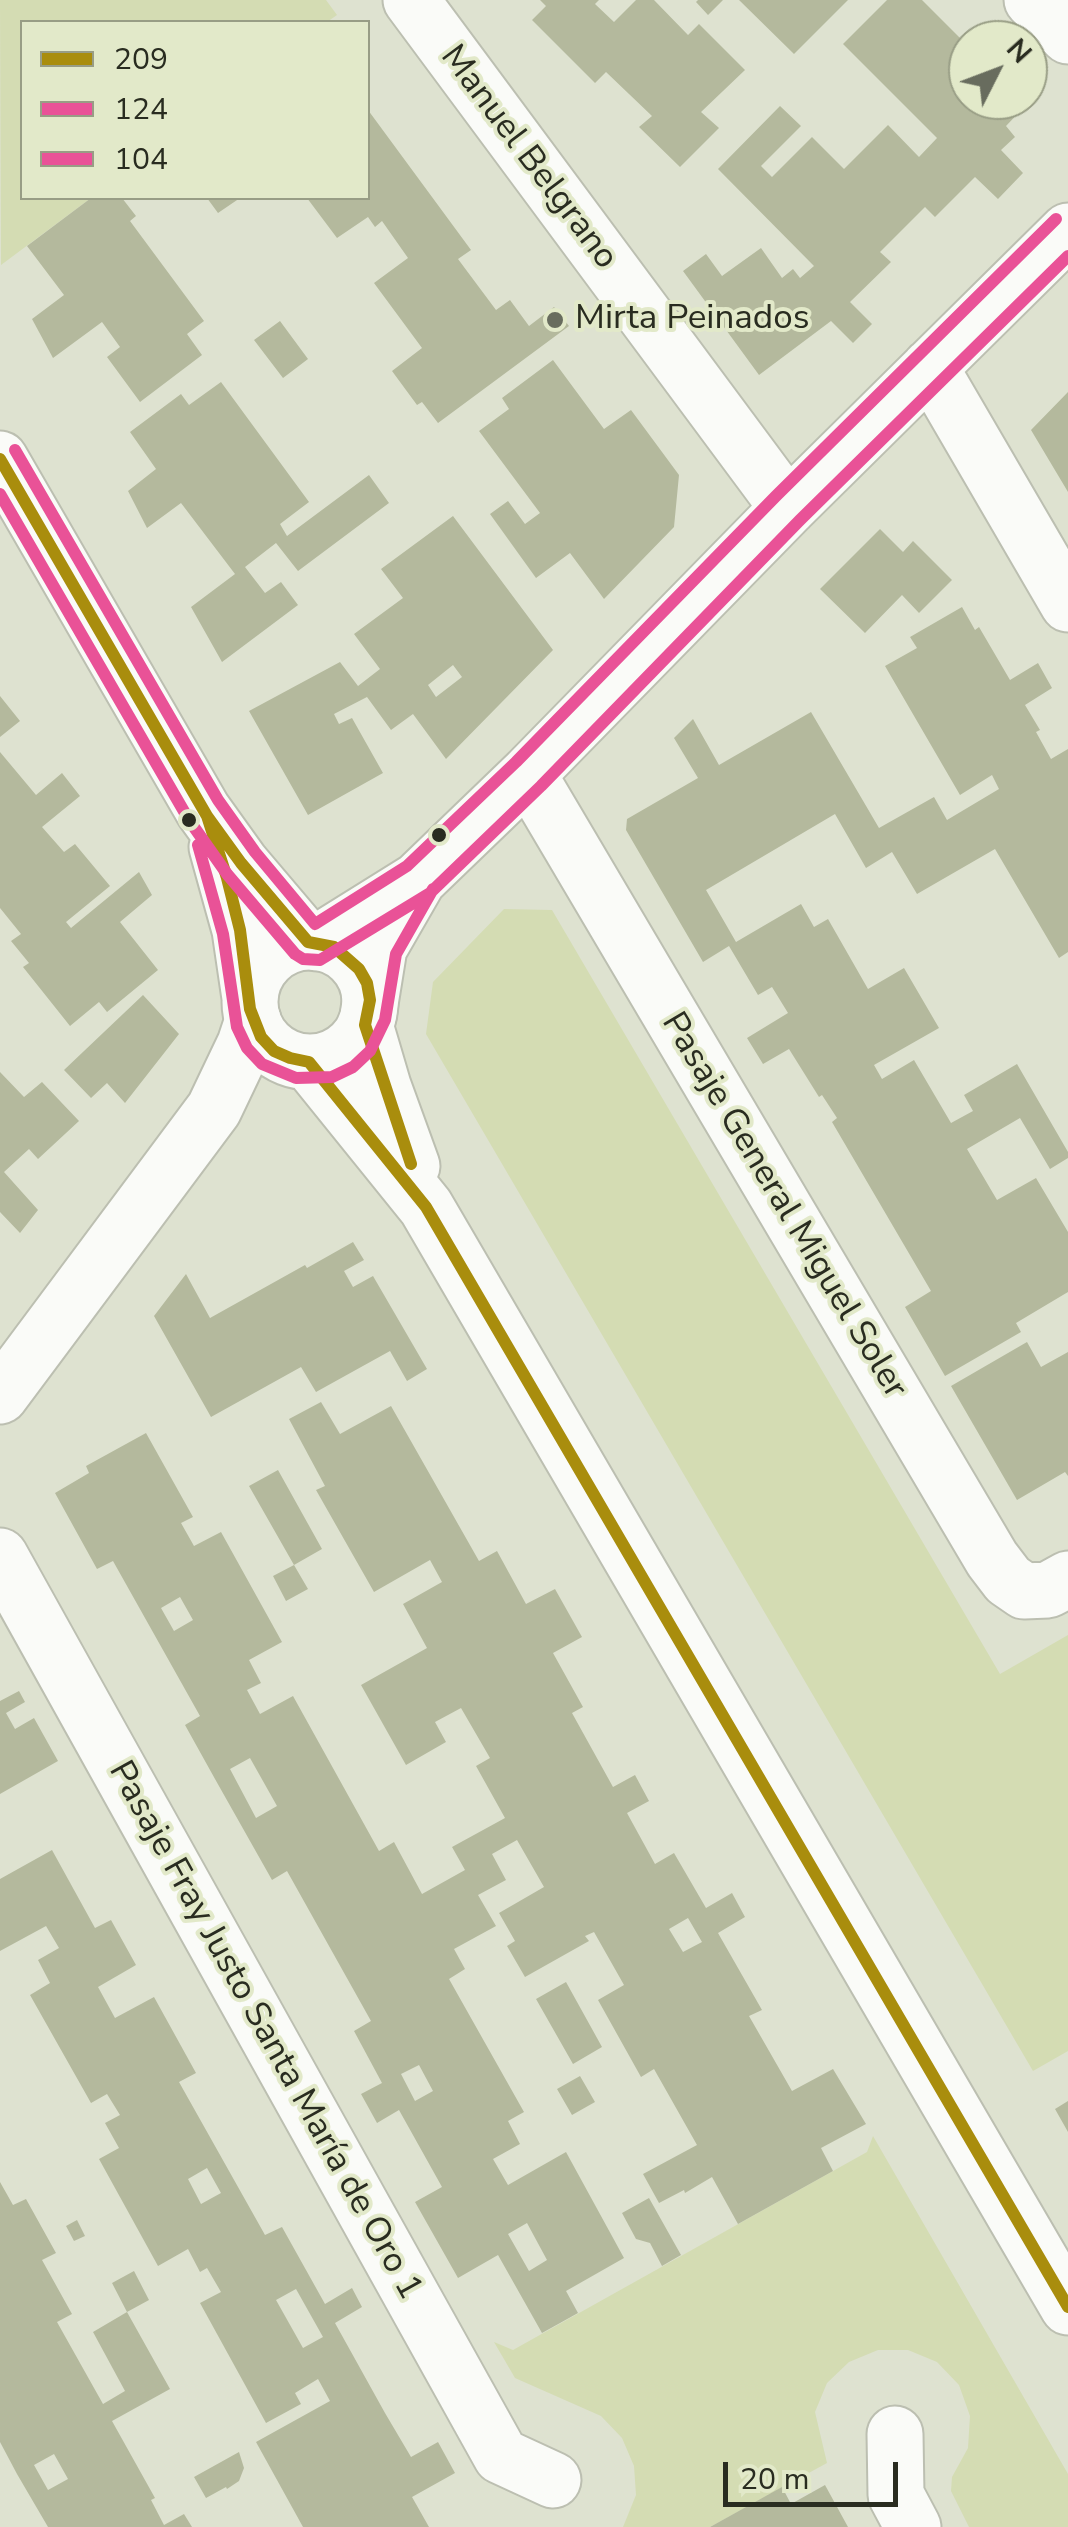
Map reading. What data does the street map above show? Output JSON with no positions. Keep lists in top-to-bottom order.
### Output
{
  "streets": {
    "street": ["Manuel Belgrano", "Pasaje General Miguel Soler", "Pasaje Fray Justo Santa María de Oro 1"]
  },
  "places": ["Mirta Peinados"],
  "lines": ["transit line 104", "transit line 124", "transit line 209"],
  "legend": ["209", "124", "104"],
  "scale_bar": "20 m",
  "north": "top right"
}
